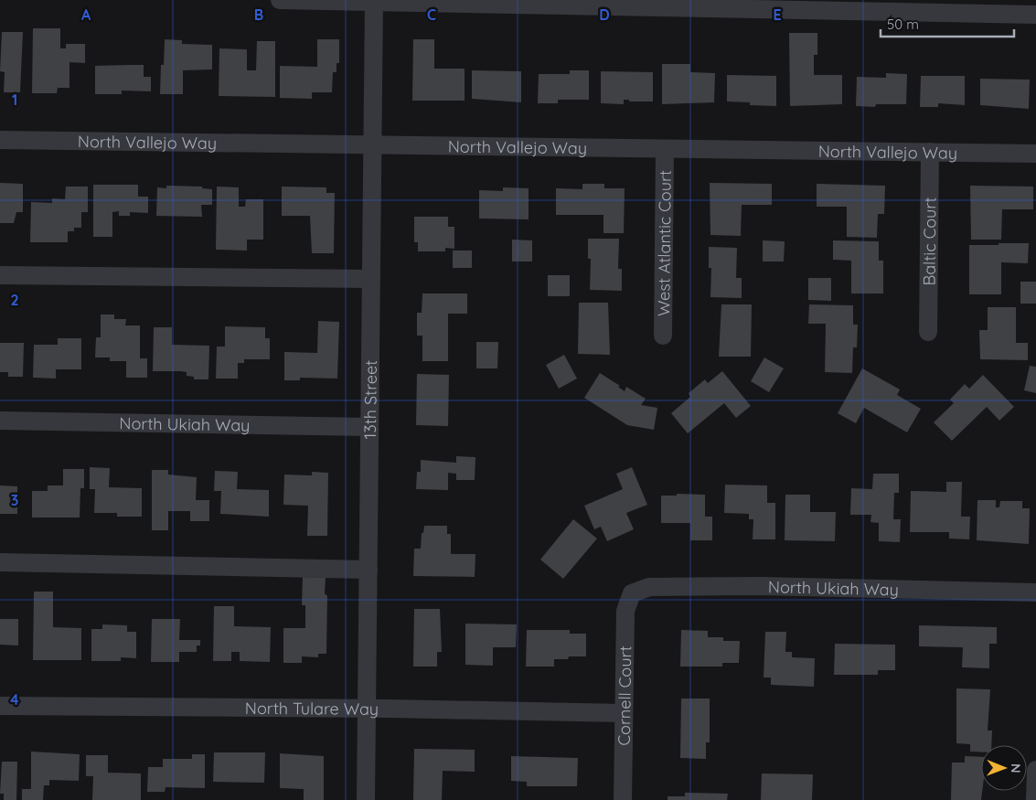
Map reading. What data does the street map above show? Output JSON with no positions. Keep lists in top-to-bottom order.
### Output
{
  "streets": {
    "street": [
      "North Vallejo Way",
      "Baltic Court",
      "West Atlantic Court",
      "13th Street",
      "North Ukiah Way",
      "Cornell Court",
      "North Tulare Way"
    ]
  },
  "crossings": [
    ["North Vallejo Way", "Baltic Court"],
    ["North Vallejo Way", "West Atlantic Court"],
    ["North Vallejo Way", "13th Street"],
    ["13th Street", "North Ukiah Way"],
    ["13th Street", "North Tulare Way"],
    ["North Ukiah Way", "Cornell Court"],
    ["Cornell Court", "North Tulare Way"]
  ],
  "scale_bar": "50 m",
  "north": "right",
  "grid": {
    "columns": [
      "A",
      "B",
      "C",
      "D",
      "E"
    ],
    "rows": [
      "1",
      "2",
      "3",
      "4"
    ]
  }
}
